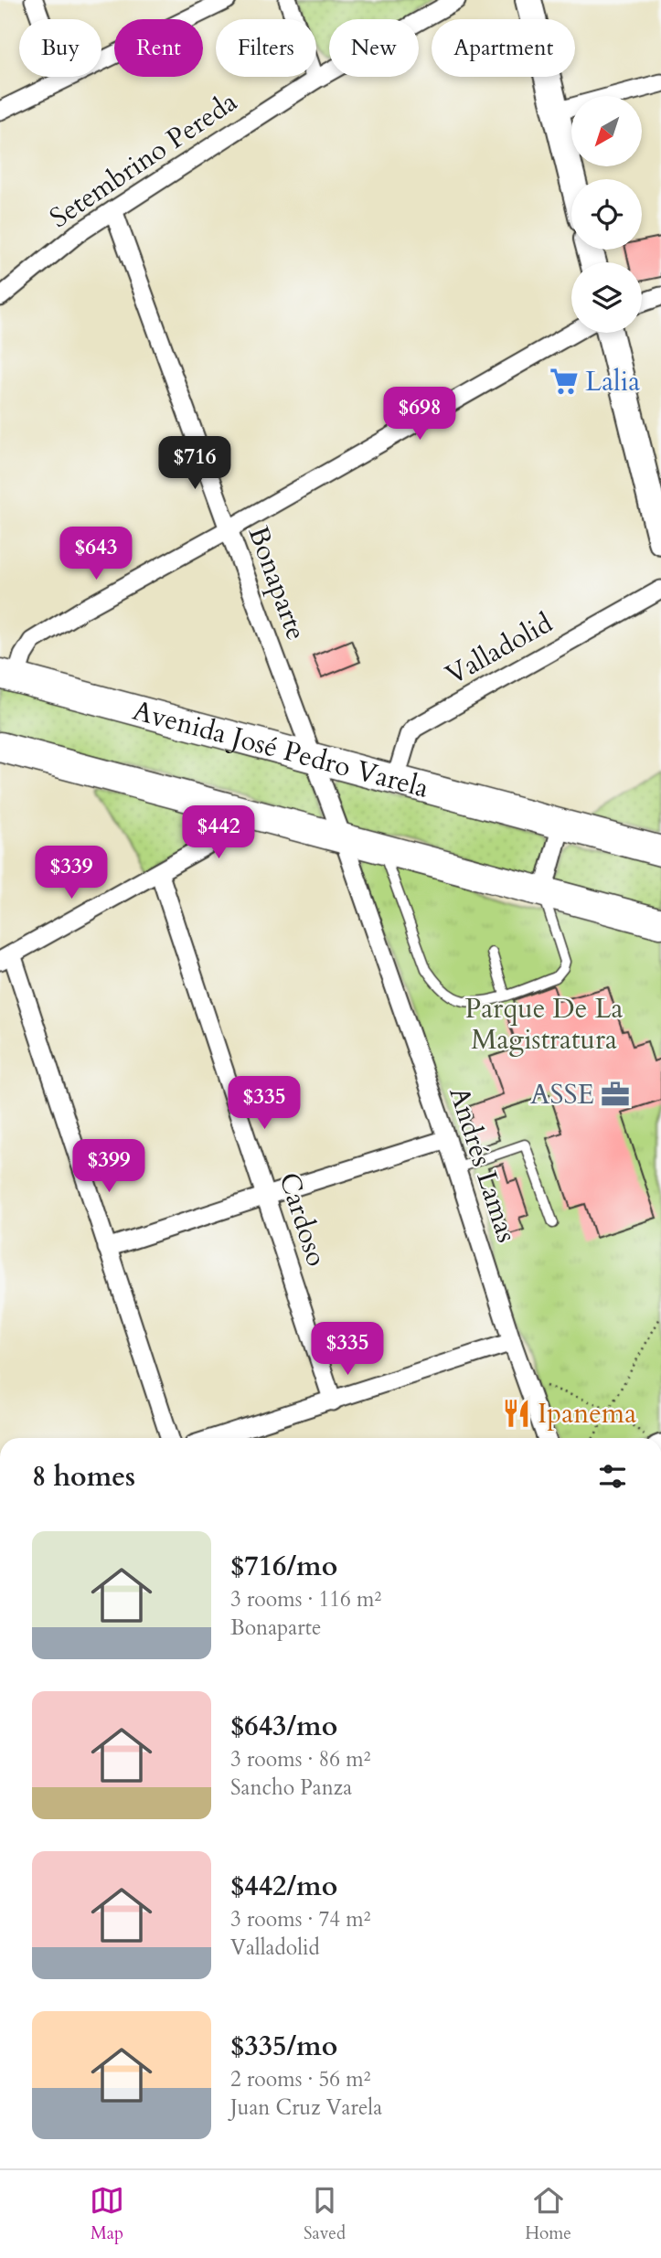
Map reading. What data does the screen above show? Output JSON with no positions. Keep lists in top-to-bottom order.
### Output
{
  "streets": {
    "main road": ["Avenida José Pedro Varela"],
    "street": [
      "Setembrino Pereda",
      "Bonaparte",
      "Valladolid",
      "Andrés Lamas",
      "Cardoso"
    ]
  },
  "crossings": [
    ["Setembrino Pereda", "Bonaparte"],
    ["Bonaparte", "Avenida José Pedro Varela"],
    ["Bonaparte", "Andrés Lamas"],
    ["Valladolid", "Avenida José Pedro Varela"],
    ["Avenida José Pedro Varela", "Andrés Lamas"]
  ],
  "parks": ["Parque De La Magistratura"],
  "places": {
    "supermarket": ["Lalia"],
    "office": ["ASSE"],
    "restaurant": ["Ipanema"]
  },
  "north": "bottom left",
  "page": {
    "chip": [
      "Buy",
      "Rent",
      "Filters",
      "New",
      "Apartment"
    ],
    "price": [
      "$698",
      "$716",
      "$643",
      "$442",
      "$339",
      "$335",
      "$399",
      "$335"
    ],
    "heading": "8 homes",
    "list": [
      {
        "name": "$716/mo",
        "note": "3 rooms · 116 m² · Bonaparte"
      },
      {
        "name": "$643/mo",
        "note": "3 rooms · 86 m² · Sancho Panza"
      },
      {
        "name": "$442/mo",
        "note": "3 rooms · 74 m² · Valladolid"
      },
      {
        "name": "$335/mo",
        "note": "2 rooms · 56 m² · Juan Cruz Varela"
      }
    ],
    "tabs": ["Map", "Saved", "Home"]
  }
}
